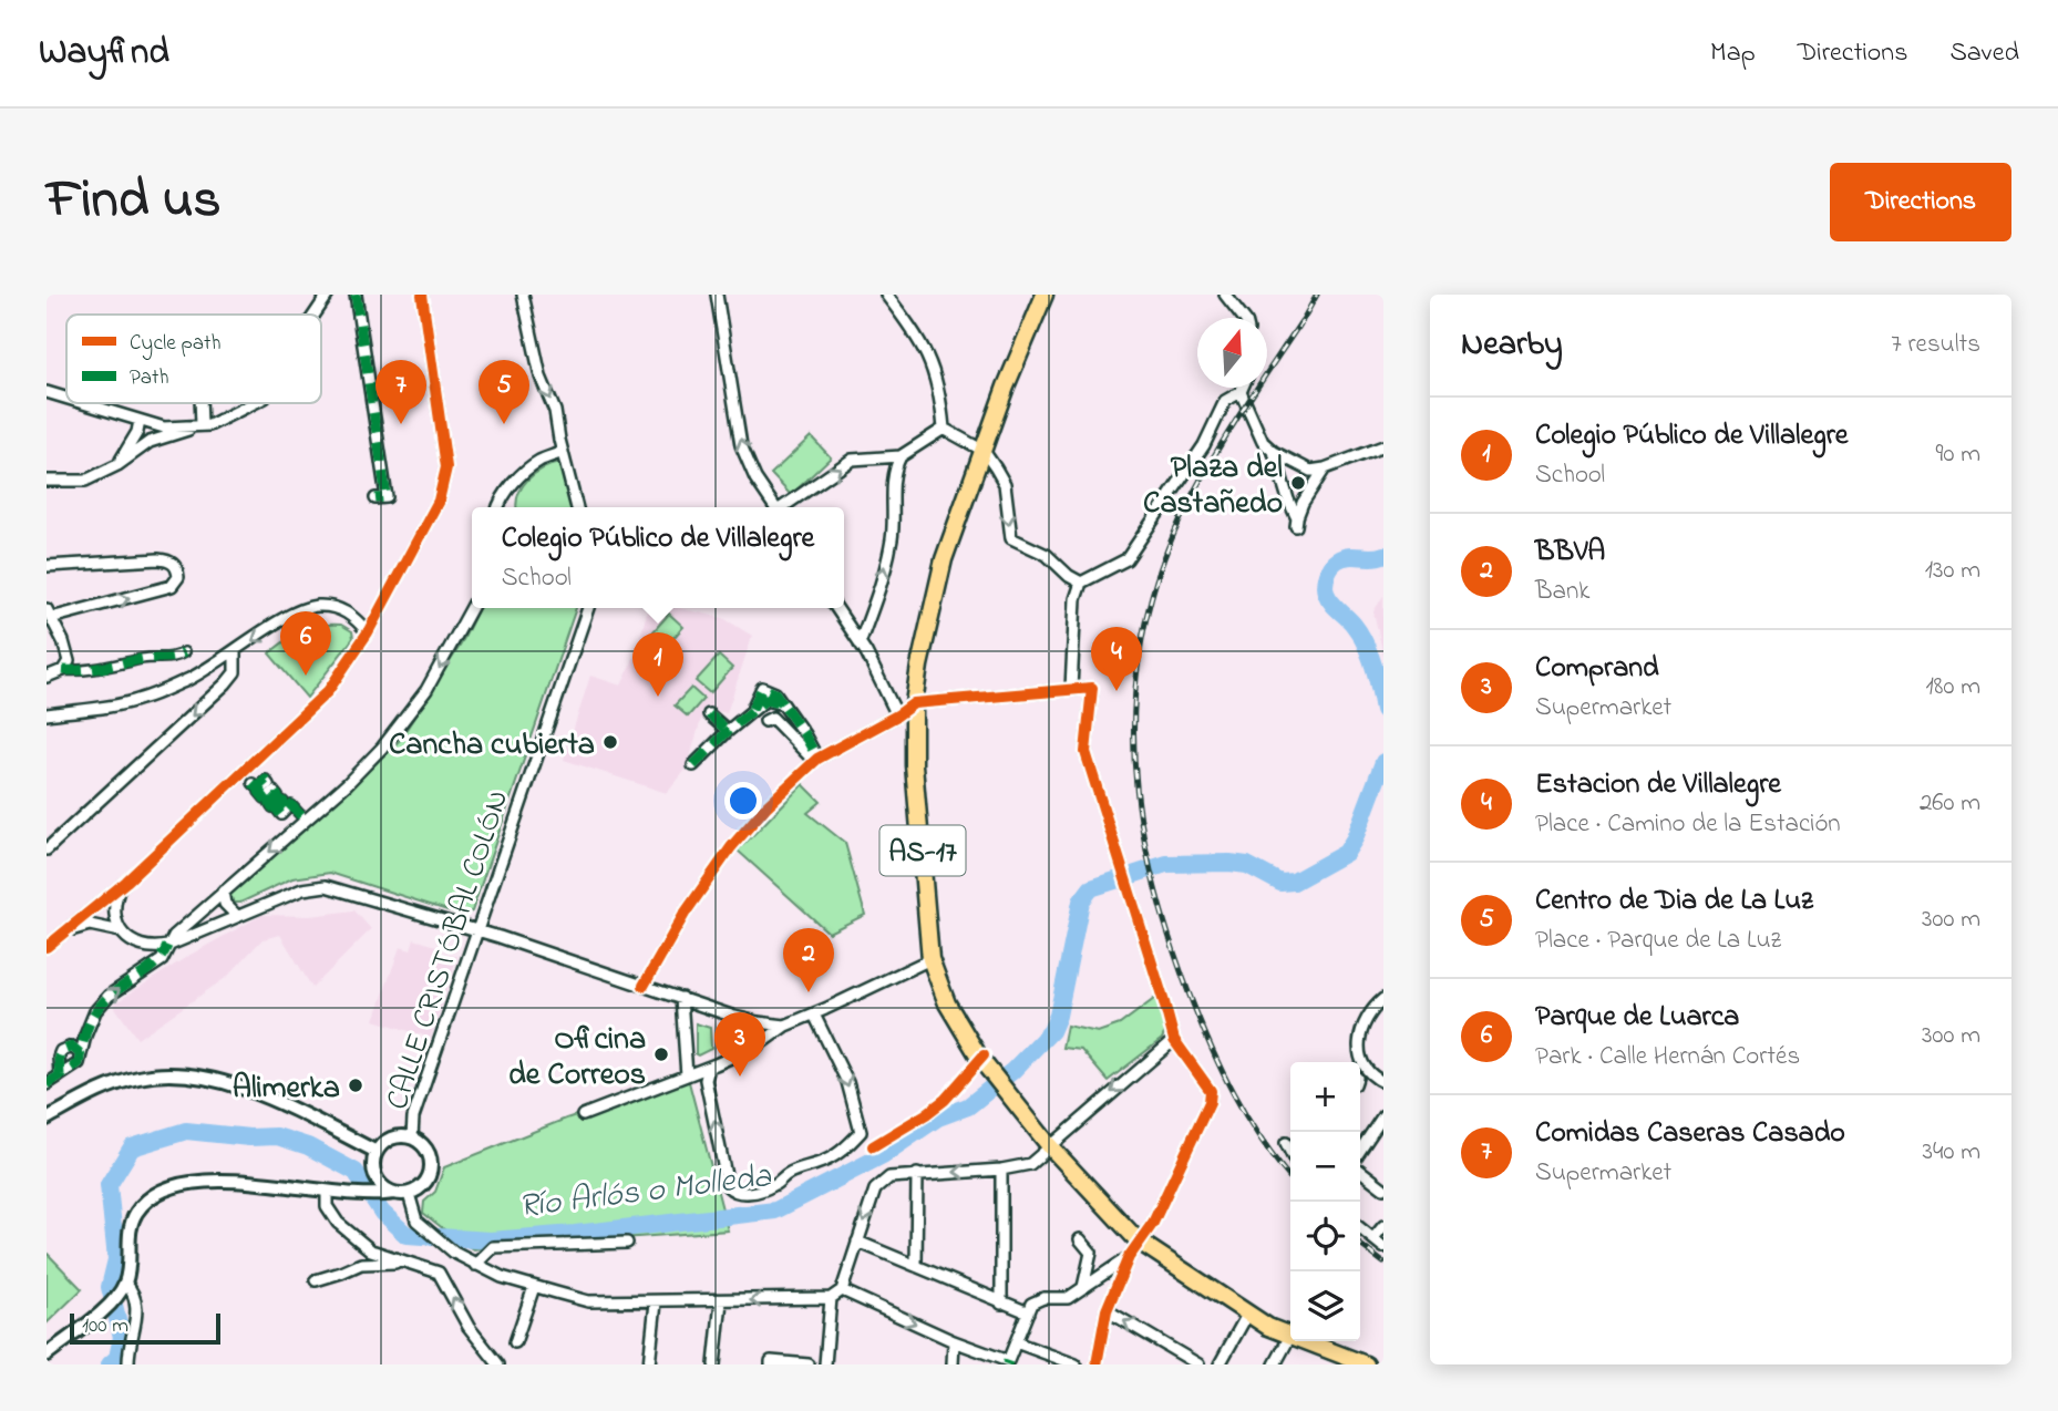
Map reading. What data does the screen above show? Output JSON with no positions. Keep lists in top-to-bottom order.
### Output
{
  "streets": {
    "main road": ["AS-17"],
    "street": ["CALLE CRISTÓBAL COLÓN"]
  },
  "water": ["Río Arlós o Molleda"],
  "places": [
    "Plaza del Castañedo",
    "Cancha cubierta",
    "Oficina de Correos",
    "Alimerka"
  ],
  "legend": ["Cycle path", "Path"],
  "scale_bar": "100 m",
  "north": "top",
  "page": {
    "header": "Wayfind",
    "nav": ["Map", "Directions", "Saved"],
    "title": "Find us",
    "buttons": "Directions",
    "heading": ["Nearby", "7 results"],
    "pins": [
      "5",
      "7",
      "6",
      "4",
      "1",
      "2",
      "3"
    ],
    "list": [
      {
        "mark": "1",
        "name": "Colegio Público de Villalegre",
        "note": "School",
        "value": "90 m"
      },
      {
        "mark": "2",
        "name": "BBVA",
        "note": "Bank",
        "value": "130 m"
      },
      {
        "mark": "3",
        "name": "Comprand",
        "note": "Supermarket",
        "value": "180 m"
      },
      {
        "mark": "4",
        "name": "Estacion de Villalegre",
        "note": "Place · Camino de la Estación",
        "value": "260 m"
      },
      {
        "mark": "5",
        "name": "Centro de Dia de La Luz",
        "note": "Place · Parque de La Luz",
        "value": "300 m"
      },
      {
        "mark": "6",
        "name": "Parque de Luarca",
        "note": "Park · Calle Hernán Cortés",
        "value": "300 m"
      },
      {
        "mark": "7",
        "name": "Comidas Caseras Casado",
        "note": "Supermarket",
        "value": "340 m"
      }
    ],
    "popup": ["Colegio Público de Villalegre", "School"],
    "map_buttons": ["+", "−"],
    "scale": "100 m"
  }
}
